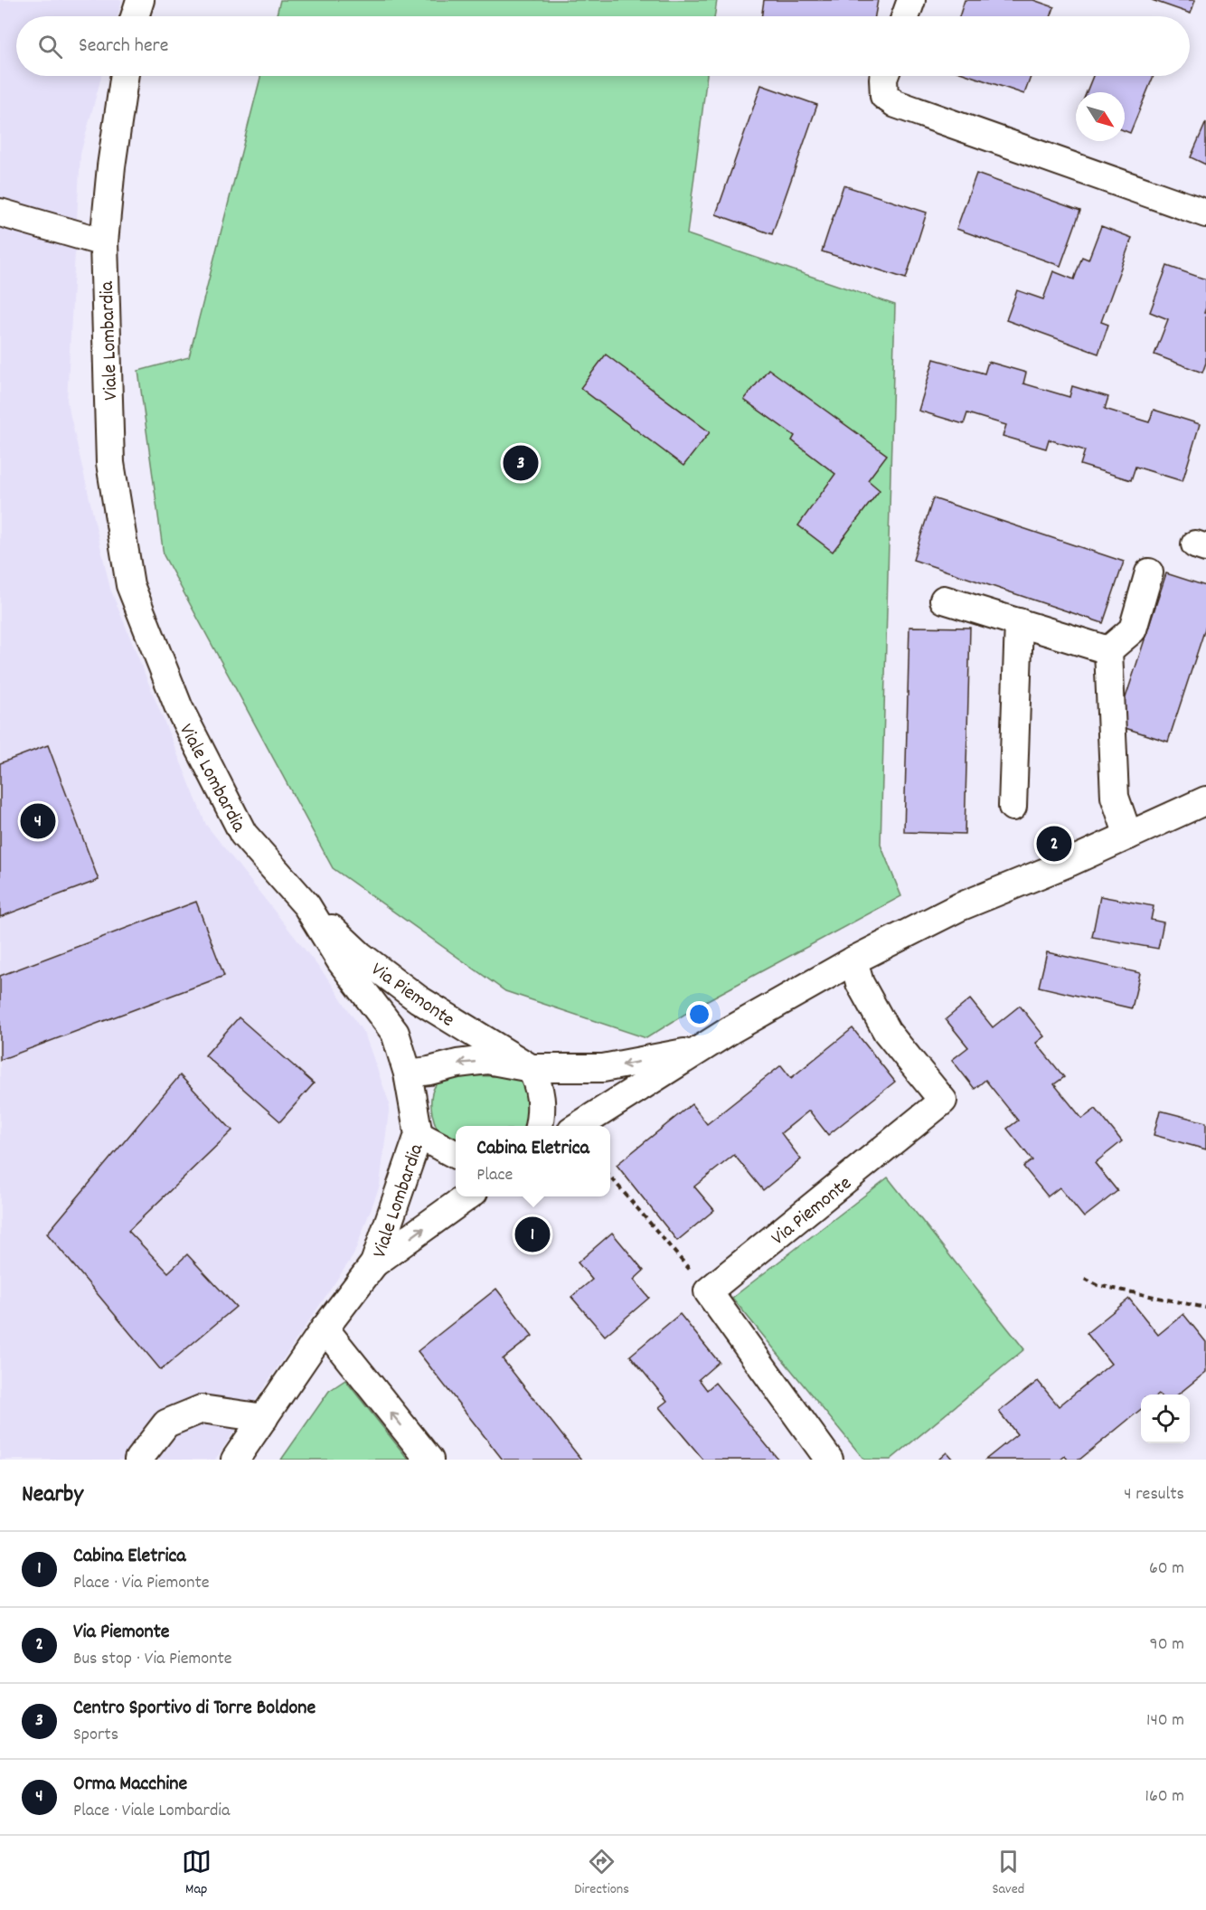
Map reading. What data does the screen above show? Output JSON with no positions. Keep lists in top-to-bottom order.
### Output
{
  "streets": {
    "street": ["Viale Lombardia", "Via Piemonte"]
  },
  "crossings": [
    ["Viale Lombardia", "Via Piemonte"]
  ],
  "north": "bottom right",
  "page": {
    "search": "Search here",
    "pins": [
      "3",
      "4",
      "2",
      "1"
    ],
    "popup": ["Cabina Eletrica", "Place"],
    "heading": ["Nearby", "4 results"],
    "list": [
      {
        "mark": "1",
        "name": "Cabina Eletrica",
        "note": "Place · Via Piemonte",
        "value": "60 m"
      },
      {
        "mark": "2",
        "name": "Via Piemonte",
        "note": "Bus stop · Via Piemonte",
        "value": "90 m"
      },
      {
        "mark": "3",
        "name": "Centro Sportivo di Torre Boldone",
        "note": "Sports",
        "value": "140 m"
      },
      {
        "mark": "4",
        "name": "Orma Macchine",
        "note": "Place · Viale Lombardia",
        "value": "160 m"
      }
    ],
    "nav": ["Map", "Directions", "Saved"]
  }
}
